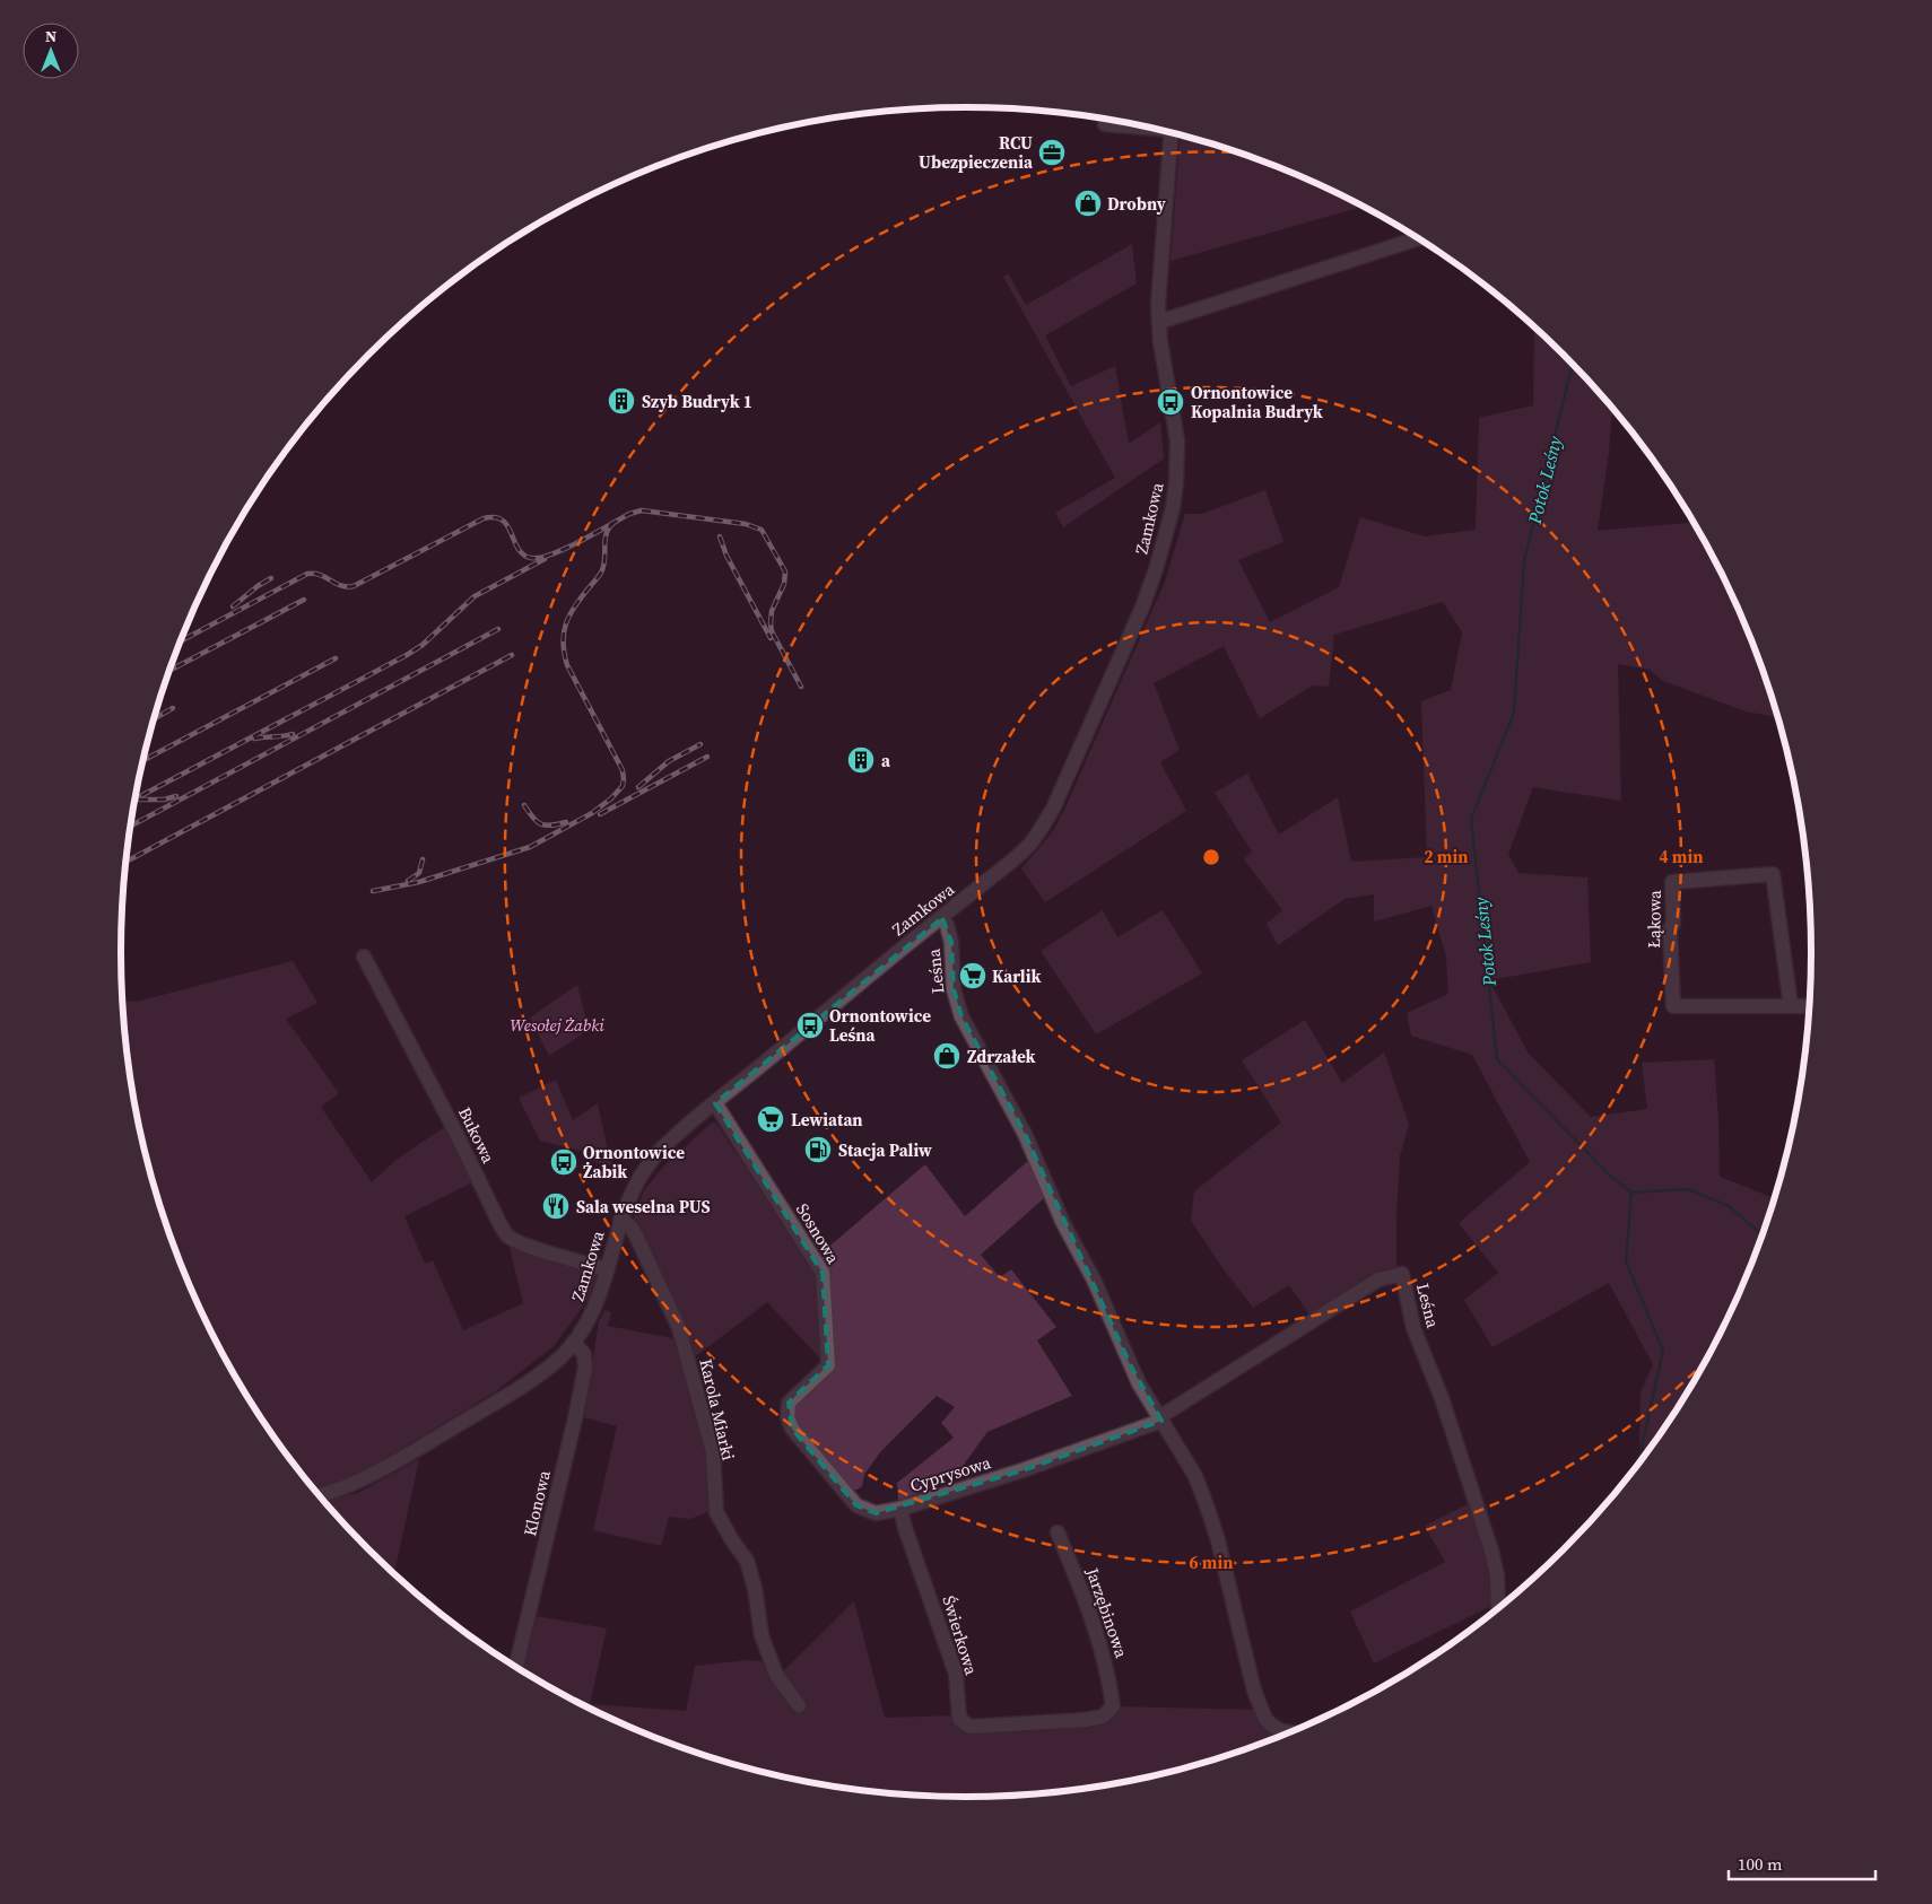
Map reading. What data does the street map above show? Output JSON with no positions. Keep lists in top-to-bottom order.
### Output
{
  "streets": {
    "street": [
      "Zamkowa",
      "Łąkowa",
      "Leśna",
      "Bukowa",
      "Sosnowa",
      "Karola Miarki",
      "Cyprysowa",
      "Klonowa",
      "Jarzębinowa",
      "Świerkowa"
    ]
  },
  "crossings": [
    ["Zamkowa", "Leśna"],
    ["Zamkowa", "Bukowa"],
    ["Zamkowa", "Sosnowa"],
    ["Zamkowa", "Karola Miarki"],
    ["Zamkowa", "Klonowa"],
    ["Leśna", "Cyprysowa"],
    ["Sosnowa", "Cyprysowa"],
    ["Cyprysowa", "Świerkowa"],
    ["Jarzębinowa", "Świerkowa"]
  ],
  "water": ["Potok Leśny"],
  "parks": ["Wesołej Żabki"],
  "places": {
    "office": ["RCU Ubezpieczenia"],
    "shop": ["Drobny", "Zdrzałek"],
    "building": ["Szyb Budryk 1", "a"],
    "bus stop": ["Ornontowice Kopalnia Budryk", "Ornontowice Leśna", "Ornontowice Żabik"],
    "supermarket": ["Karlik", "Lewiatan"],
    "fuel station": ["Stacja Paliw"],
    "restaurant": ["Sala weselna PUS"]
  },
  "scale_bar": "100 m",
  "north": "top",
  "rings": ["2 min", "4 min", "6 min"]
}
